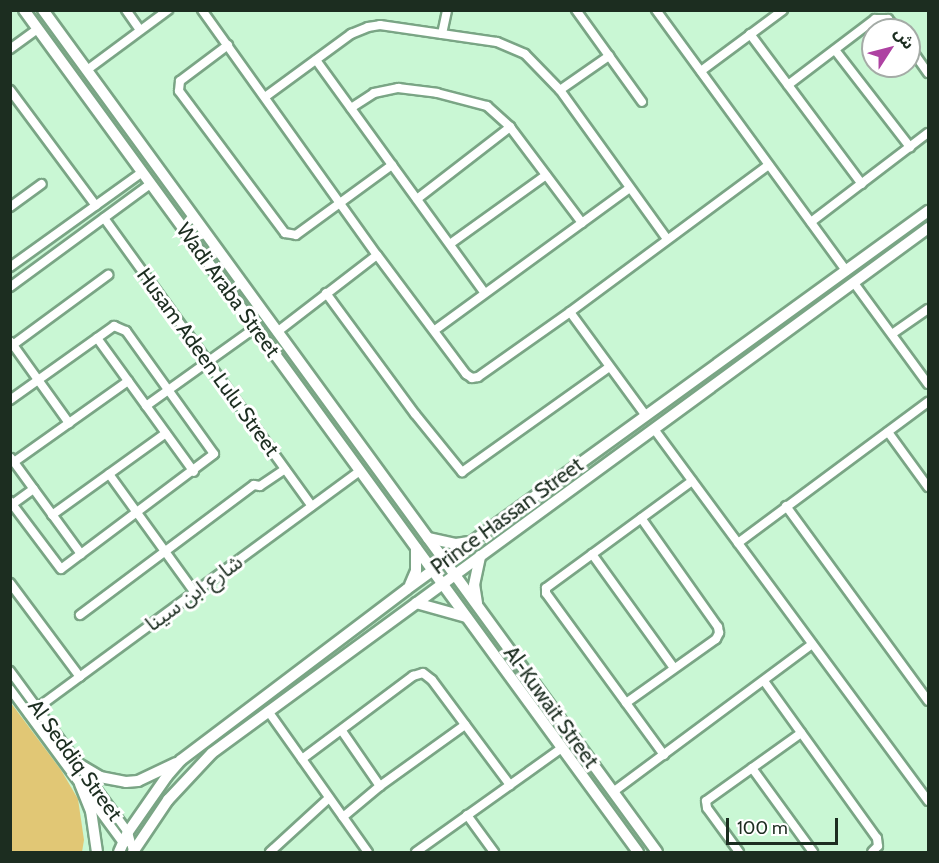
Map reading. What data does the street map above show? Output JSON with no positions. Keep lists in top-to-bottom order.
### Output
{
  "streets": {
    "main road": ["Wadi Araba Street", "Prince Hassan Street", "Al-Kuwait Street"],
    "street": ["Husam Adeen Lulu Street", "شارع ابن سينا", "Al Seddiq Street"]
  },
  "crossings": [
    ["Wadi Araba Street", "Prince Hassan Street"],
    ["Wadi Araba Street", "شارع ابن سينا"],
    ["Wadi Araba Street", "Al-Kuwait Street"],
    ["Husam Adeen Lulu Street", "شارع ابن سينا"],
    ["Prince Hassan Street", "Al-Kuwait Street"],
    ["Prince Hassan Street", "Al Seddiq Street"],
    ["شارع ابن سينا", "Al Seddiq Street"]
  ],
  "scale_bar": "100 m",
  "north": "top right"
}
